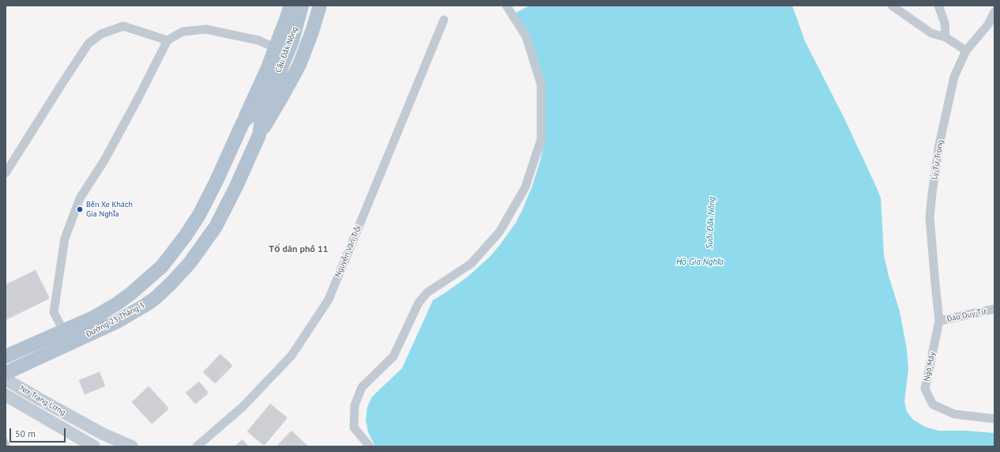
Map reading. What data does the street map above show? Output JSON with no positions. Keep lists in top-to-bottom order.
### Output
{
  "streets": {
    "main road": ["Cầu Đắk Nông", "Đường 23 Tháng 3"],
    "street": [
      "Lý Tự Trọng",
      "Nguyễn Văn Trỗi",
      "Đào Duy Từ",
      "Ngô Mây",
      "Nơ Trang Lơng"
    ]
  },
  "crossings": [
    ["Cầu Đắk Nông", "Đường 23 Tháng 3"],
    ["Lý Tự Trọng", "Đào Duy Từ"],
    ["Lý Tự Trọng", "Ngô Mây"],
    ["Đào Duy Từ", "Ngô Mây"]
  ],
  "districts": ["Tổ dân phố 11"],
  "water": ["Suối Đắk Nông", "Hồ Gia Nghĩa"],
  "places": ["Bến Xe Khách Gia Nghĩa"],
  "scale_bar": "50 m"
}
